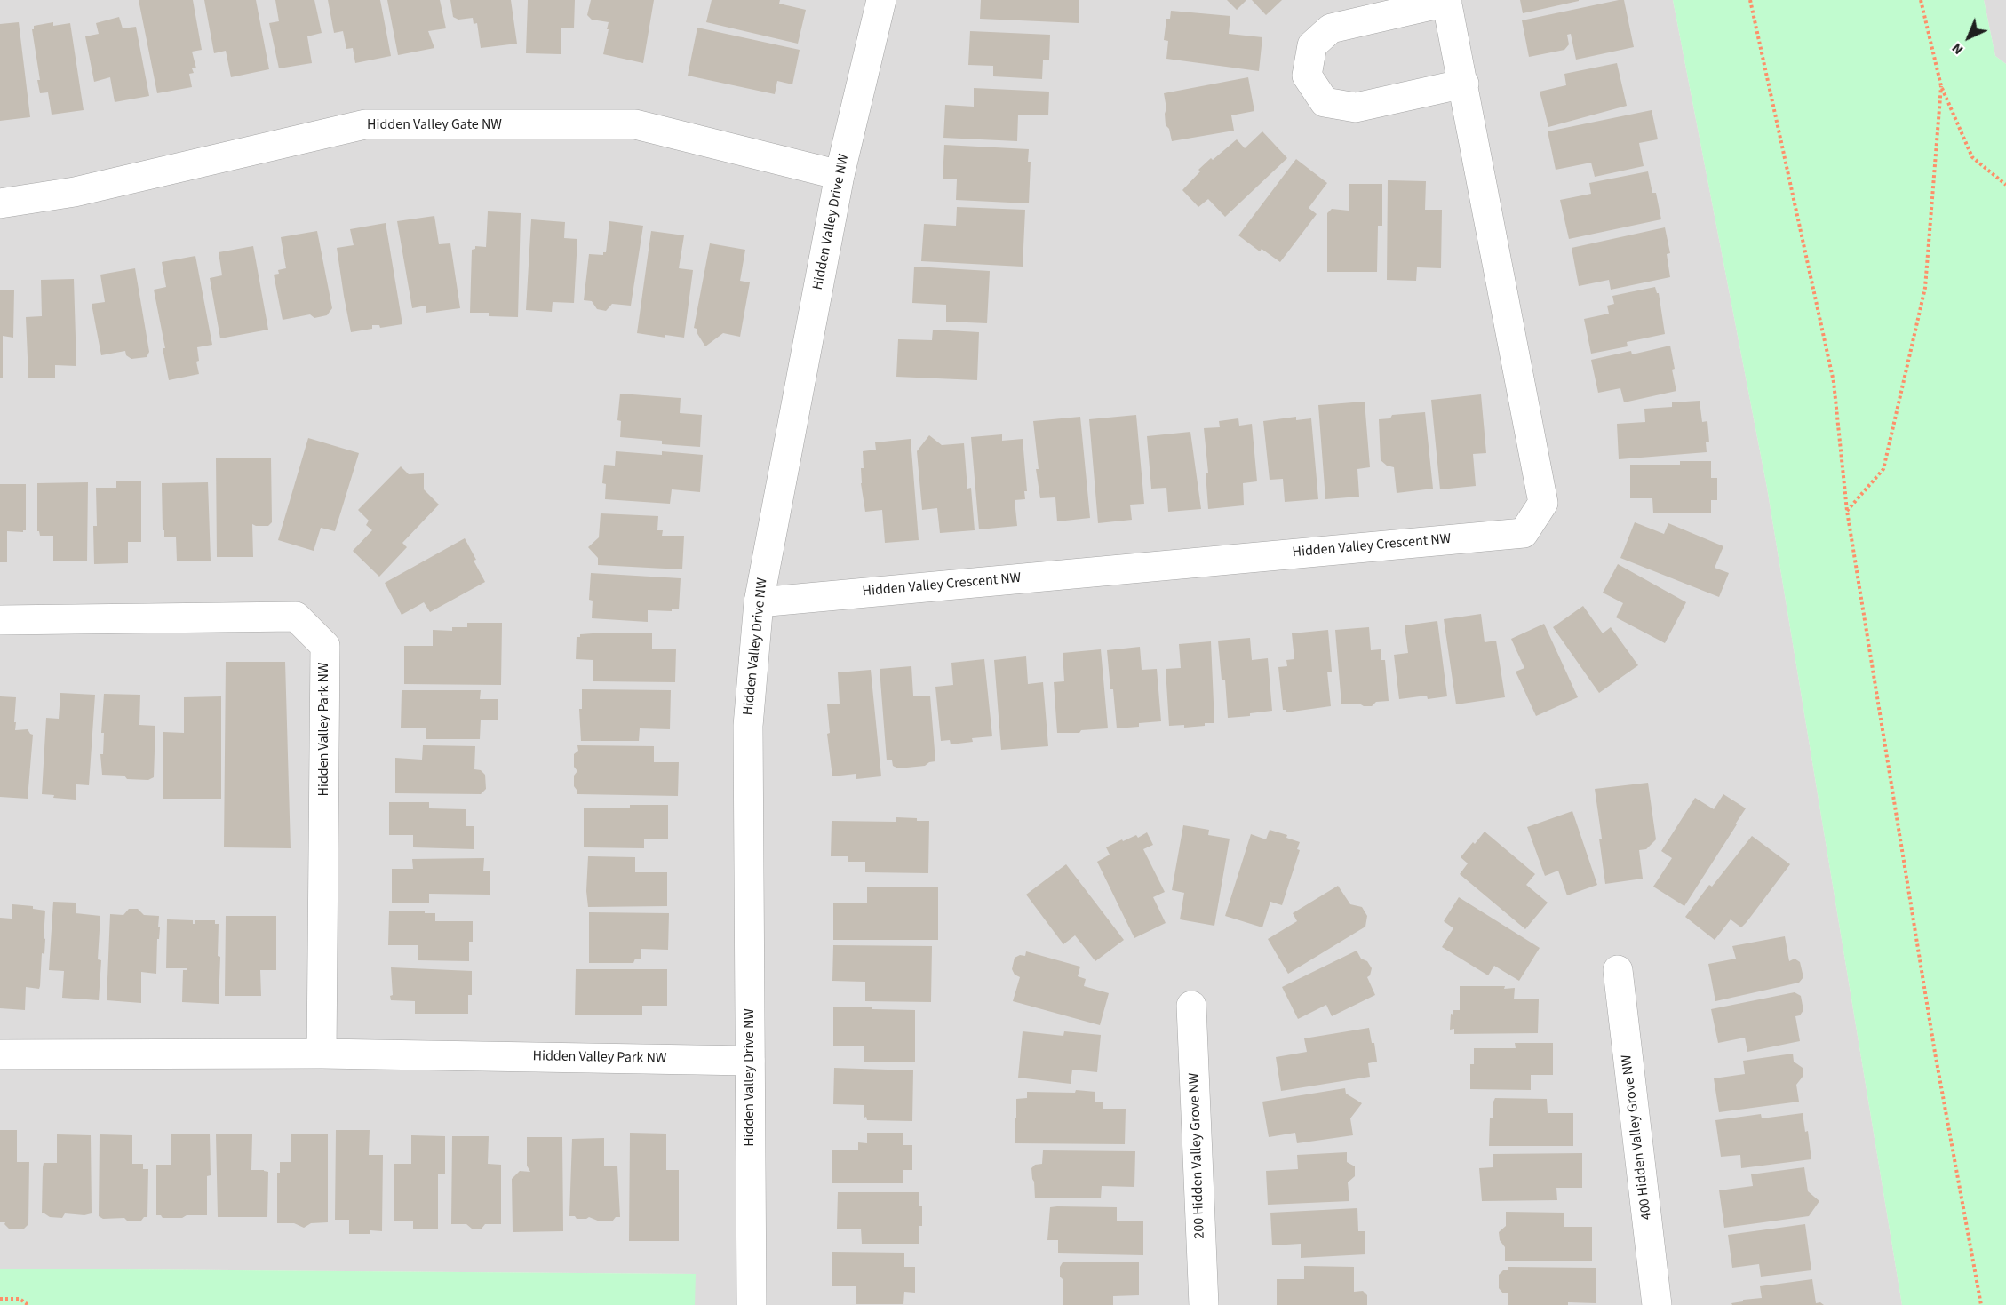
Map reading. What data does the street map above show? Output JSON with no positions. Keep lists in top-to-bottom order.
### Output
{
  "streets": {
    "street": [
      "Hidden Valley Gate NW",
      "Hidden Valley Drive NW",
      "Hidden Valley Crescent NW",
      "Hidden Valley Park NW",
      "400 Hidden Valley Grove NW",
      "200 Hidden Valley Grove NW"
    ]
  },
  "crossings": [
    ["Hidden Valley Gate NW", "Hidden Valley Drive NW"],
    ["Hidden Valley Drive NW", "Hidden Valley Crescent NW"],
    ["Hidden Valley Drive NW", "Hidden Valley Park NW"]
  ],
  "north": "bottom left"
}
